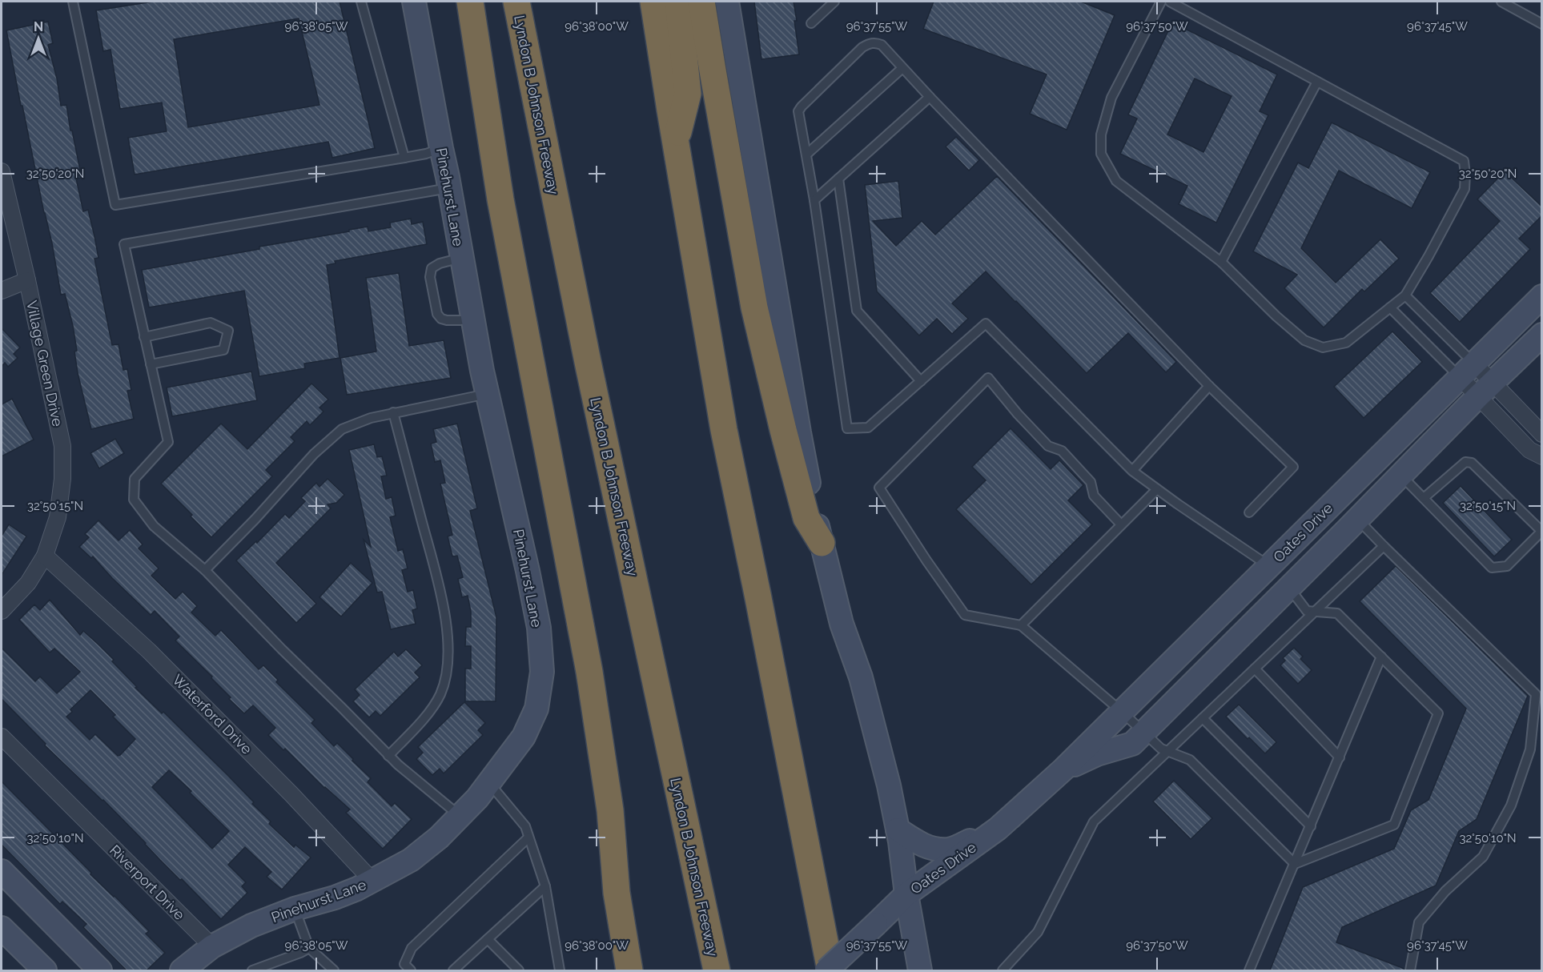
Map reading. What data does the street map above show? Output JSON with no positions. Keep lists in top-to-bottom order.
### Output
{
  "streets": {
    "highway": ["Lyndon B Johnson Freeway"],
    "main road": ["Pinehurst Lane", "Oates Drive"],
    "street": ["Village Green Drive", "Waterford Drive", "Riverport Drive"]
  },
  "crossings": [
    ["Pinehurst Lane", "Waterford Drive"],
    ["Pinehurst Lane", "Riverport Drive"],
    ["Village Green Drive", "Waterford Drive"]
  ],
  "north": "top",
  "coordinates": [
    "96°38'05\"W",
    "96°38'00\"W",
    "96°37'55\"W",
    "96°37'50\"W",
    "96°37'45\"W",
    "32°50'20\"N",
    "32°50'15\"N",
    "32°50'10\"N"
  ]
}
